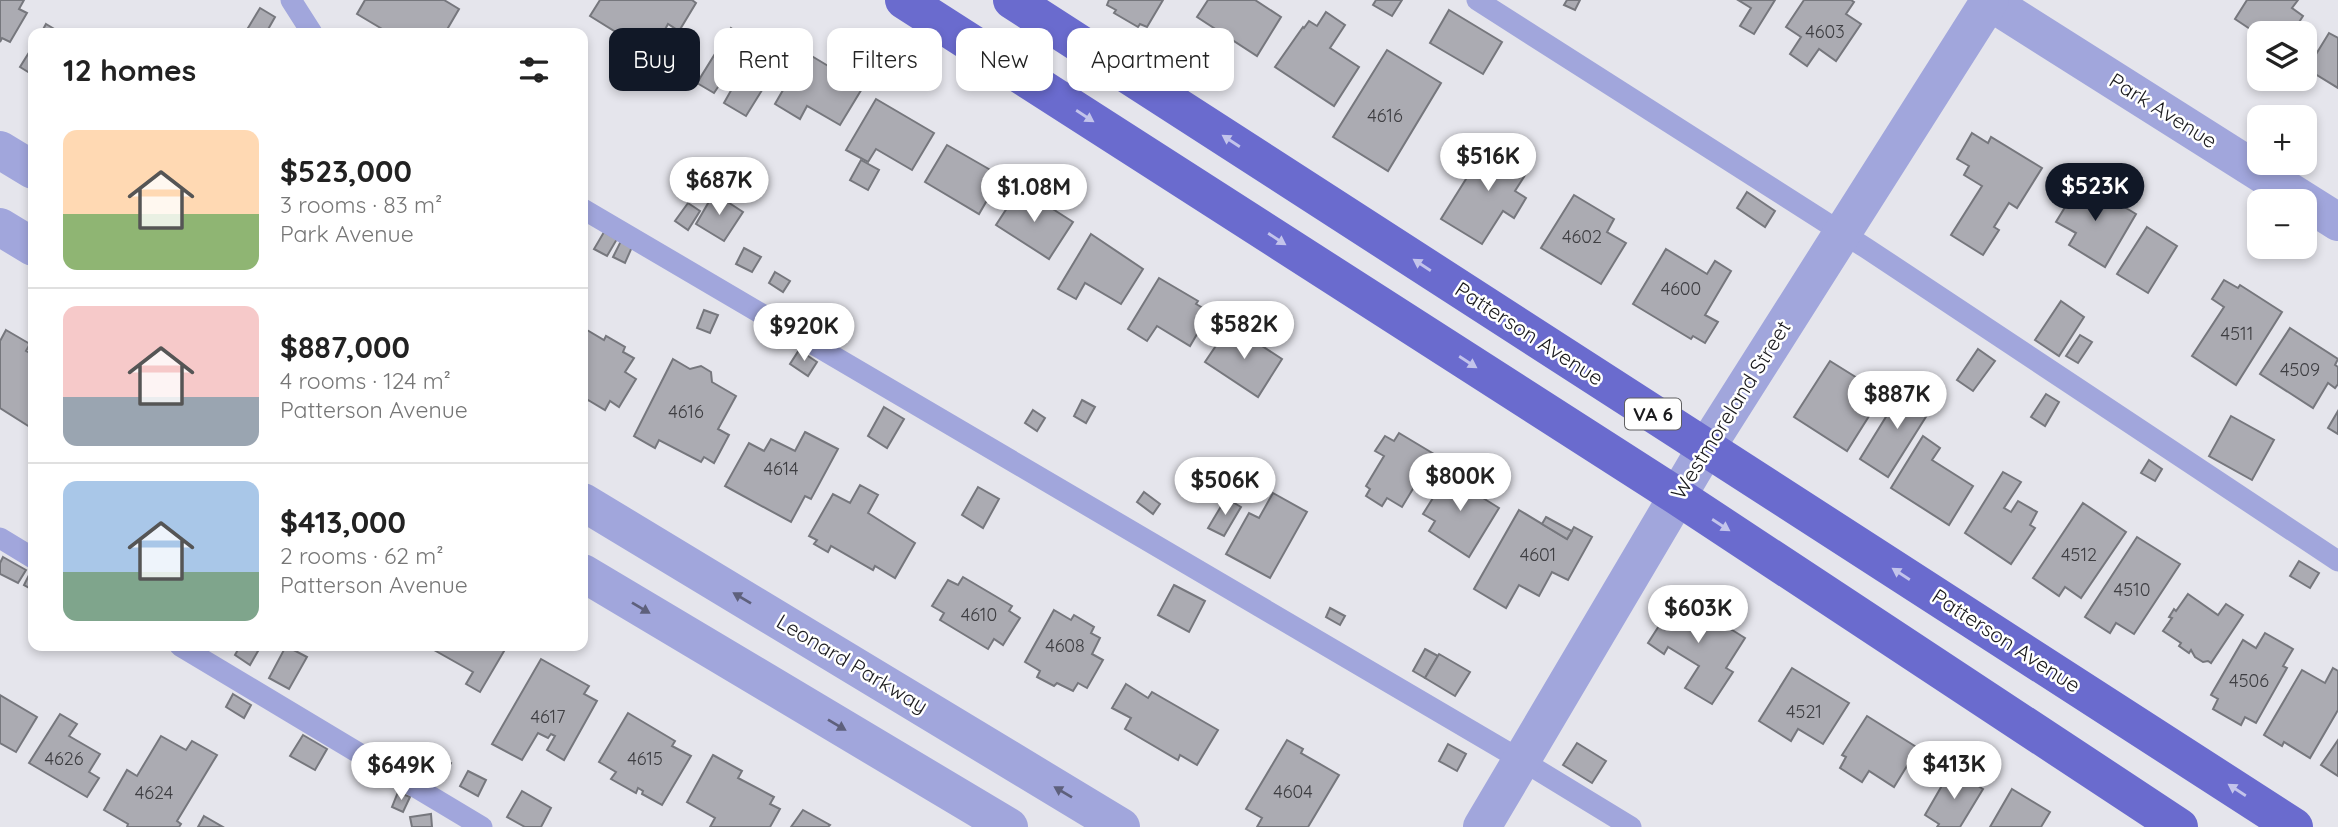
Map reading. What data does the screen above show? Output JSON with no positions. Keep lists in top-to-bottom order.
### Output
{
  "streets": {
    "main road": ["Patterson Avenue", "VA 6"],
    "street": ["Park Avenue", "Westmoreland Street", "Leonard Parkway"]
  },
  "crossings": [
    ["Park Avenue", "Westmoreland Street"],
    ["Patterson Avenue", "Westmoreland Street"],
    ["Westmoreland Street", "VA 6"]
  ],
  "house_numbers": [
    "4603",
    "4616",
    "4602",
    "4600",
    "4511",
    "4509",
    "4616",
    "4614",
    "4601",
    "4512",
    "4510",
    "4610",
    "4608",
    "4506",
    "4521",
    "4617",
    "4626",
    "4615",
    "4604",
    "4624"
  ],
  "page": {
    "map_buttons": ["+", "−"],
    "chip": [
      "Buy",
      "Rent",
      "Filters",
      "New",
      "Apartment"
    ],
    "heading": "12 homes",
    "list": [
      {
        "name": "$523,000",
        "note": "3 rooms · 83 m² · Park Avenue"
      },
      {
        "name": "$887,000",
        "note": "4 rooms · 124 m² · Patterson Avenue"
      },
      {
        "name": "$413,000",
        "note": "2 rooms · 62 m² · Patterson Avenue"
      }
    ],
    "price": [
      "$516K",
      "$687K",
      "$523K",
      "$1.08M",
      "$582K",
      "$920K",
      "$887K",
      "$800K",
      "$506K",
      "$603K",
      "$413K",
      "$649K"
    ]
  }
}
